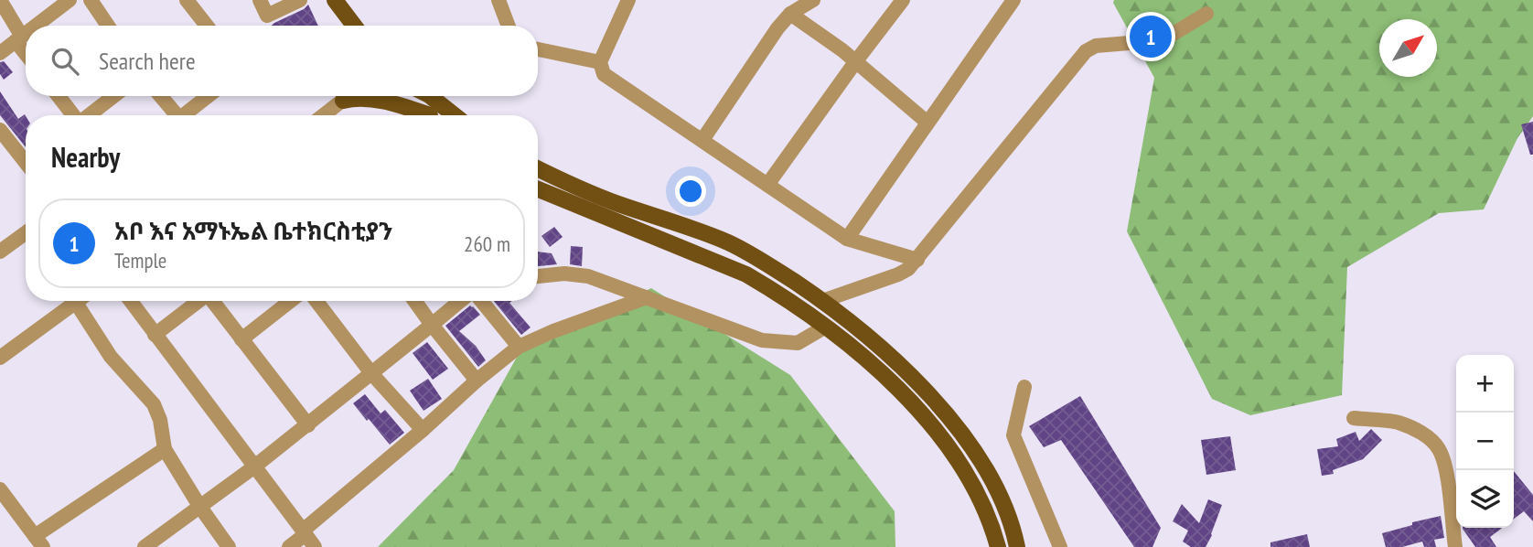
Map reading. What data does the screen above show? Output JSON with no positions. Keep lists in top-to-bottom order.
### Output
{
  "north": "top right",
  "page": {
    "pins": "1",
    "search": "Search here",
    "heading": "Nearby",
    "list": [
      {
        "mark": "1",
        "name": "አቦ እና አማኑኤል ቤተክርስቲያን",
        "note": "Temple",
        "value": "260 m"
      }
    ],
    "map_buttons": ["+", "−"]
  }
}
